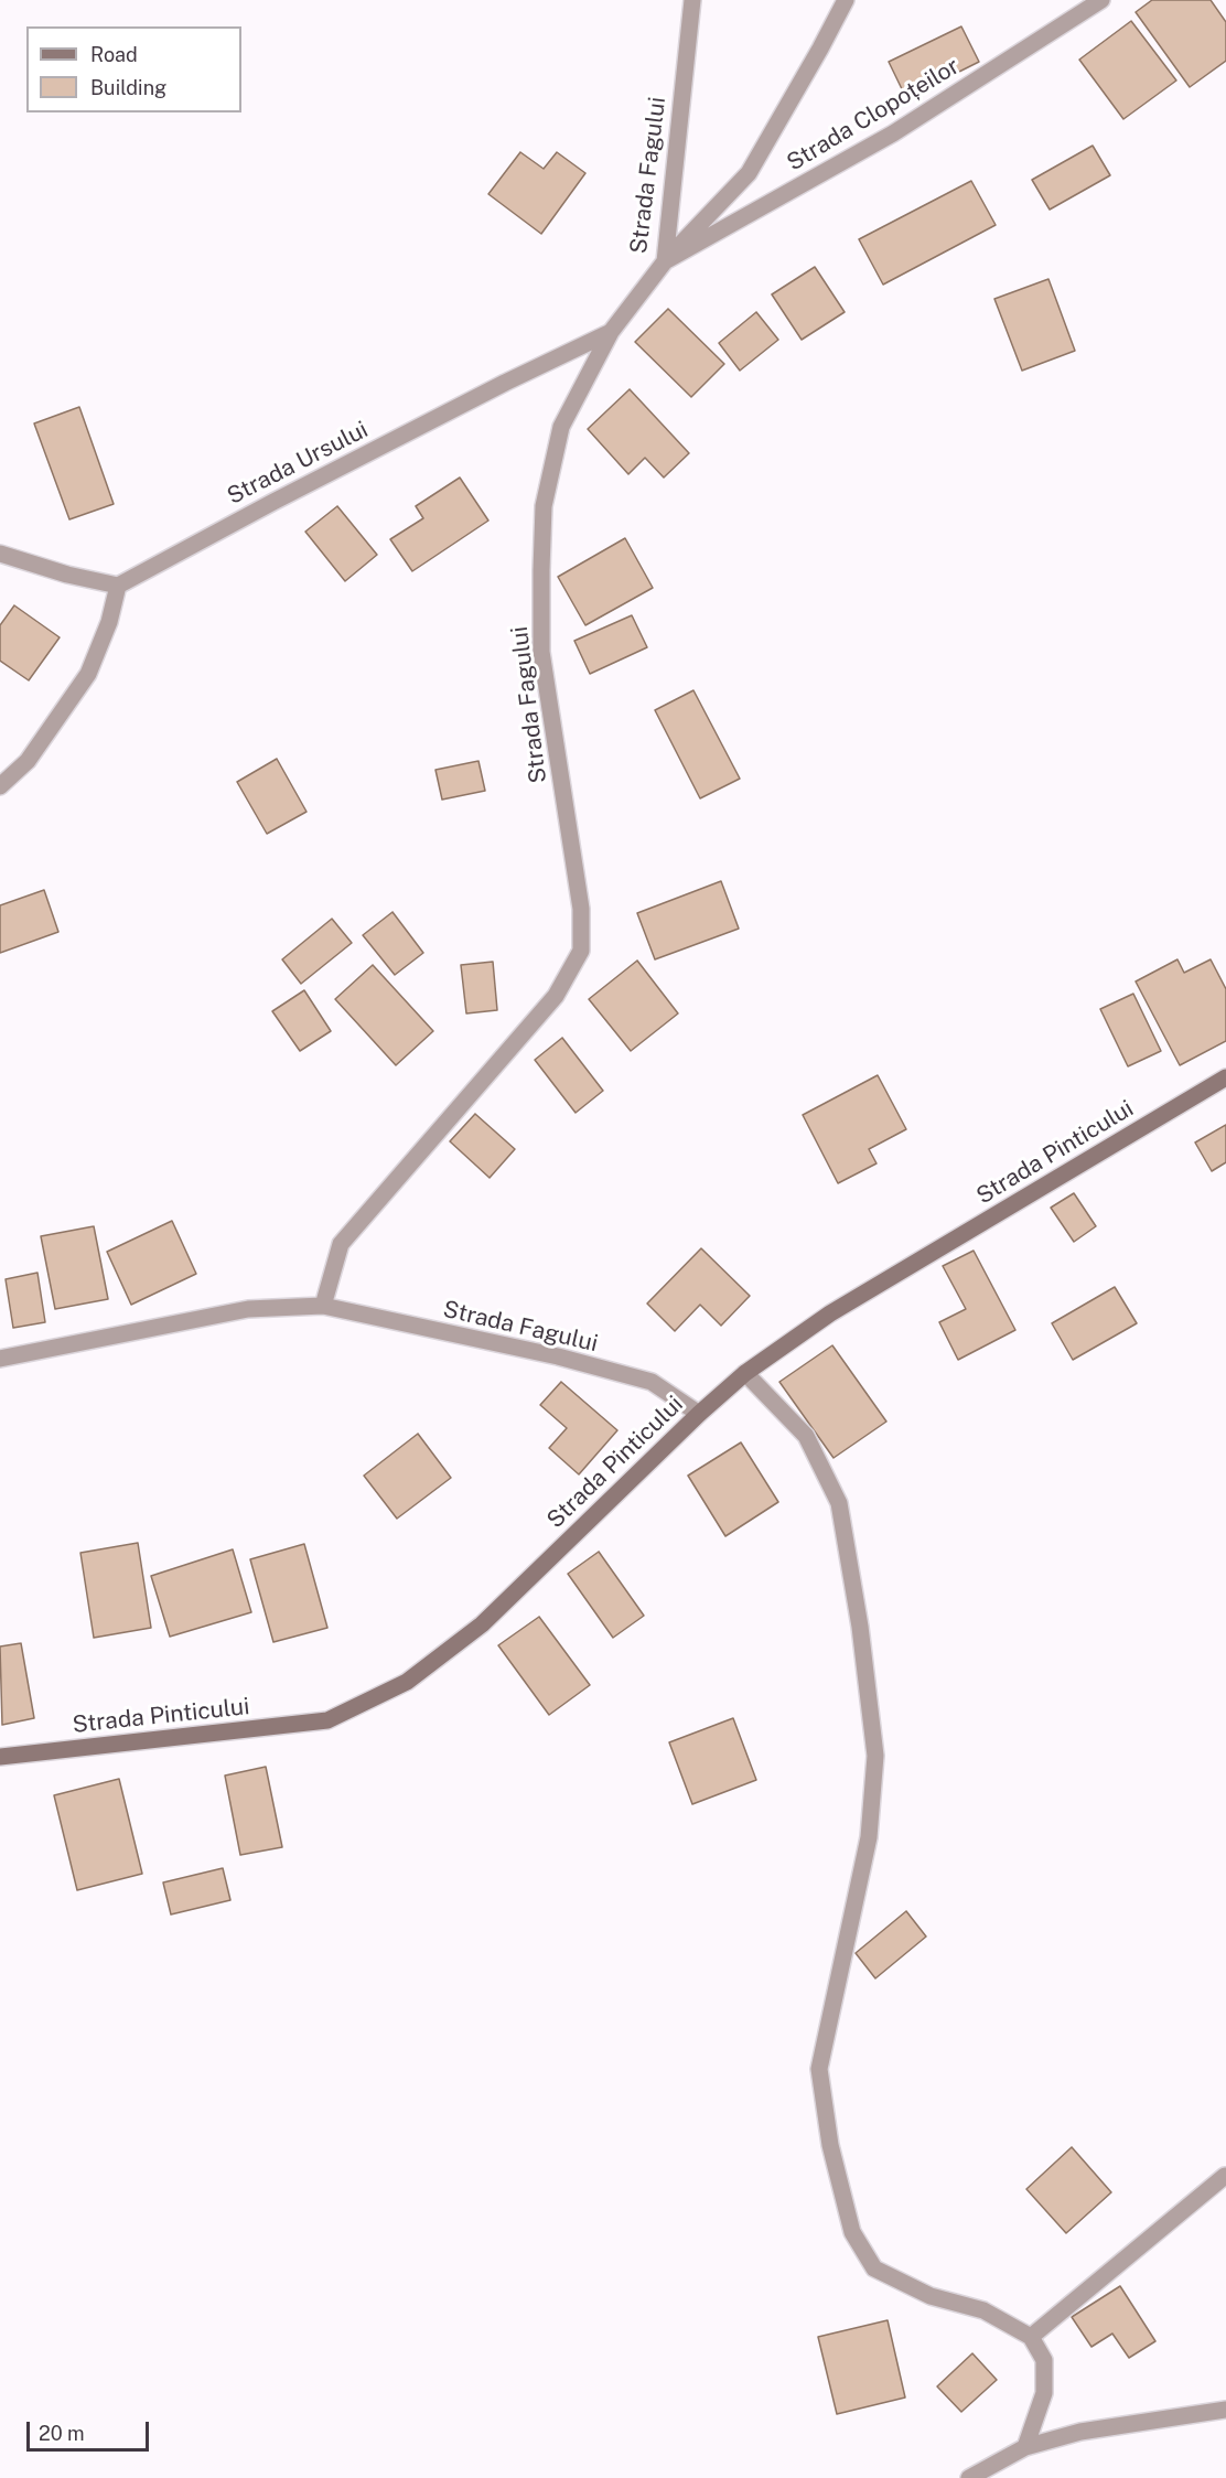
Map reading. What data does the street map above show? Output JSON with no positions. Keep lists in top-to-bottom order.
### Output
{
  "streets": {
    "main road": ["Strada Pinticului"],
    "street": ["Strada Clopoțeilor", "Strada Fagului", "Strada Ursului"]
  },
  "crossings": [
    ["Strada Clopoțeilor", "Strada Fagului"],
    ["Strada Fagului", "Strada Ursului"],
    ["Strada Fagului", "Strada Pinticului"]
  ],
  "legend": ["Road", "Building"],
  "scale_bar": "20 m"
}
